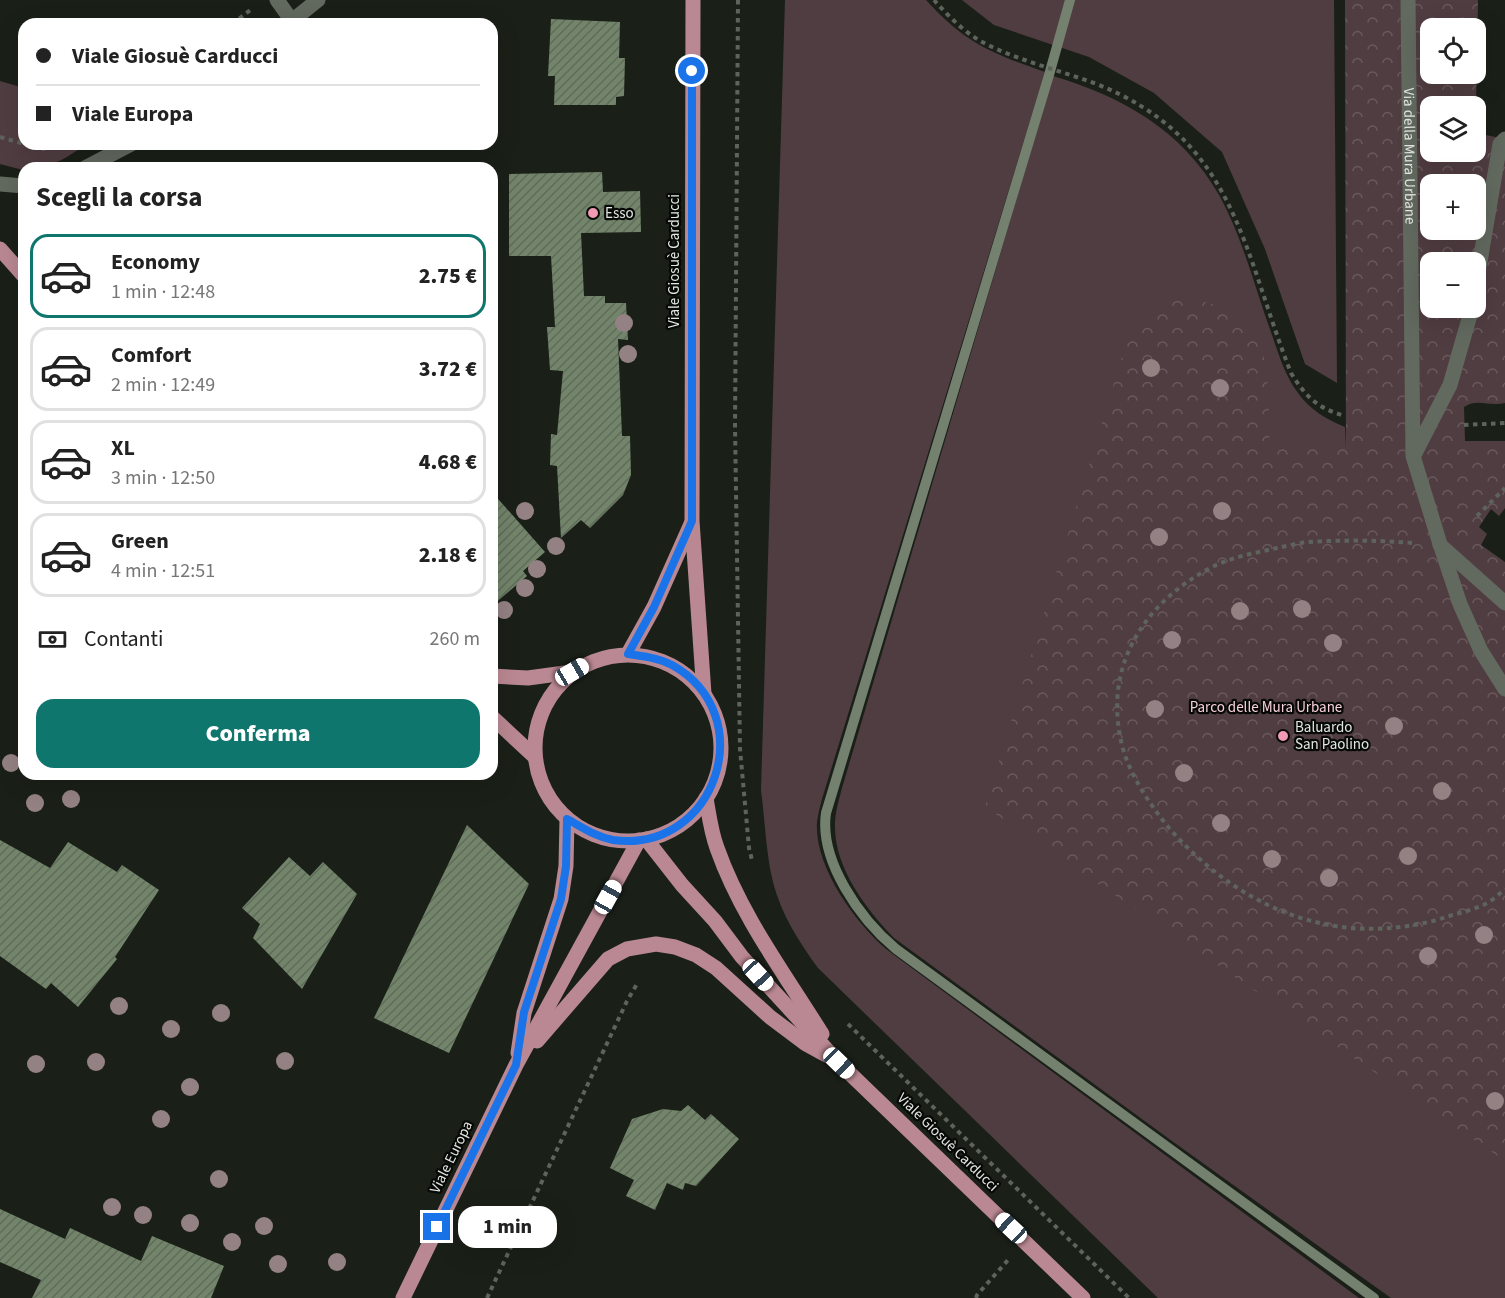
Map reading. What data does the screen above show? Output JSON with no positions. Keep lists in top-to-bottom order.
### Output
{
  "streets": {
    "main road": ["Viale Giosuè Carducci", "Viale Europa"],
    "street": ["Via della Mura Urbane"]
  },
  "crossings": [
    ["Viale Giosuè Carducci", "Viale Europa"]
  ],
  "parks": ["Parco delle Mura Urbane"],
  "places": ["Esso", "Baluardo San Paolino"],
  "page": {
    "map_buttons": ["+", "−"],
    "banner": ["Viale Giosuè Carducci", "Viale Europa"],
    "heading": "Scegli la corsa",
    "list": [
      {
        "name": "Economy",
        "note": "1 min · 12:48",
        "value": "2.75 €"
      },
      {
        "name": "Comfort",
        "note": "2 min · 12:49",
        "value": "3.72 €"
      },
      {
        "name": "XL",
        "note": "3 min · 12:50",
        "value": "4.68 €"
      },
      {
        "name": "Green",
        "note": "4 min · 12:51",
        "value": "2.18 €"
      }
    ],
    "pay": ["Contanti", "260 m"],
    "buttons": "Conferma",
    "bubble": "1 min"
  }
}
